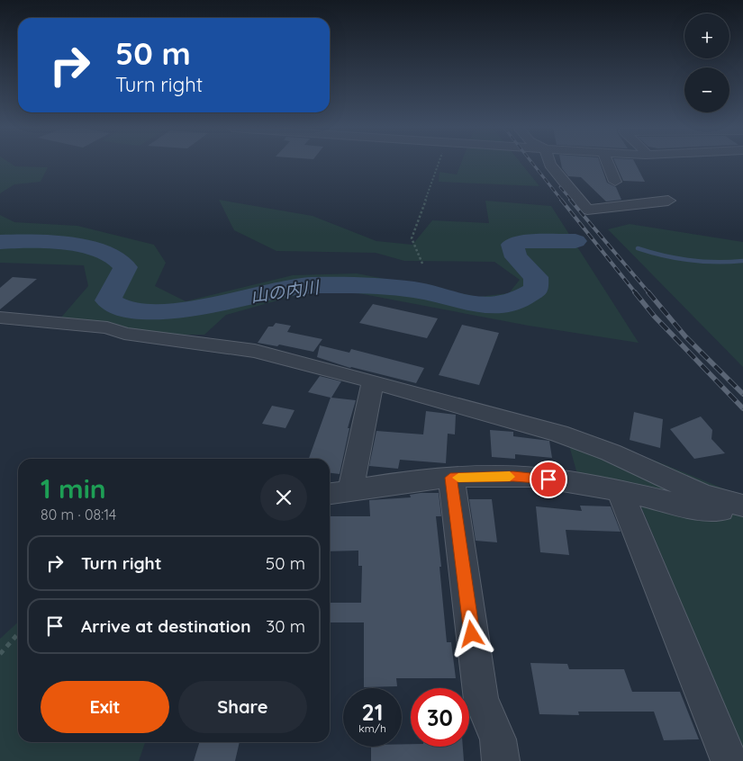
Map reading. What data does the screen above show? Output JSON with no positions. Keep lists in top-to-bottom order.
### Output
{
  "water": ["山の内川"],
  "page": {
    "map_buttons": ["+", "−"],
    "turn": ["50 m", "Turn right"],
    "heading": ["1 min", "80 m · 08:14"],
    "list": [
      {
        "name": "Turn right",
        "value": "50 m"
      },
      {
        "name": "Arrive at destination",
        "value": "30 m"
      }
    ],
    "buttons": ["Exit", "Share"],
    "speed": "21 km/h",
    "limit": "30"
  }
}
